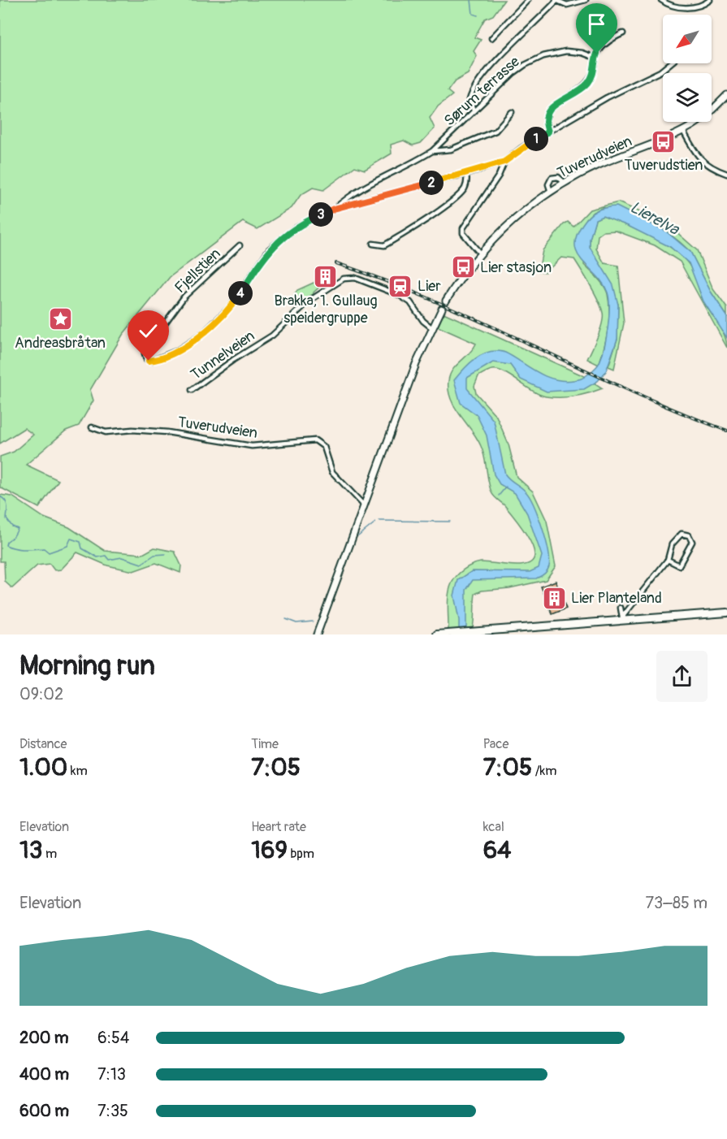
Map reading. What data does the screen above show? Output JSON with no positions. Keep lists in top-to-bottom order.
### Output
{
  "streets": {
    "main road": ["Tuverudveien"],
    "street": ["Sørum terrasse", "Fjellstien", "Tunnelveien"]
  },
  "crossings": [
    ["Sørum terrasse", "Fjellstien"]
  ],
  "water": ["Lierelva"],
  "places": {
    "bus stop": ["Tuverudstien", "Lier stasjon"],
    "building": ["Brakka, 1. Gullaug speidergruppe", "Lier Planteland"],
    "station": ["Lier"],
    "place": ["Andreasbråtan"]
  },
  "north": "bottom left",
  "page": {
    "pins": [
      "1",
      "2",
      "3",
      "4"
    ],
    "heading": ["Morning run", "09:02"],
    "stats": [
      ["Distance", "1.00 km"],
      ["Time", "7:05"],
      ["Pace", "7:05 /km"],
      ["Elevation", "13 m"],
      ["Heart rate", "169 bpm"],
      ["kcal", "64"]
    ],
    "chart": ["Elevation", "73–85 m"],
    "list": [
      {
        "name": "200 m",
        "note": "6:54"
      },
      {
        "name": "400 m",
        "note": "7:13"
      },
      {
        "name": "600 m",
        "note": "7:35"
      }
    ]
  }
}
